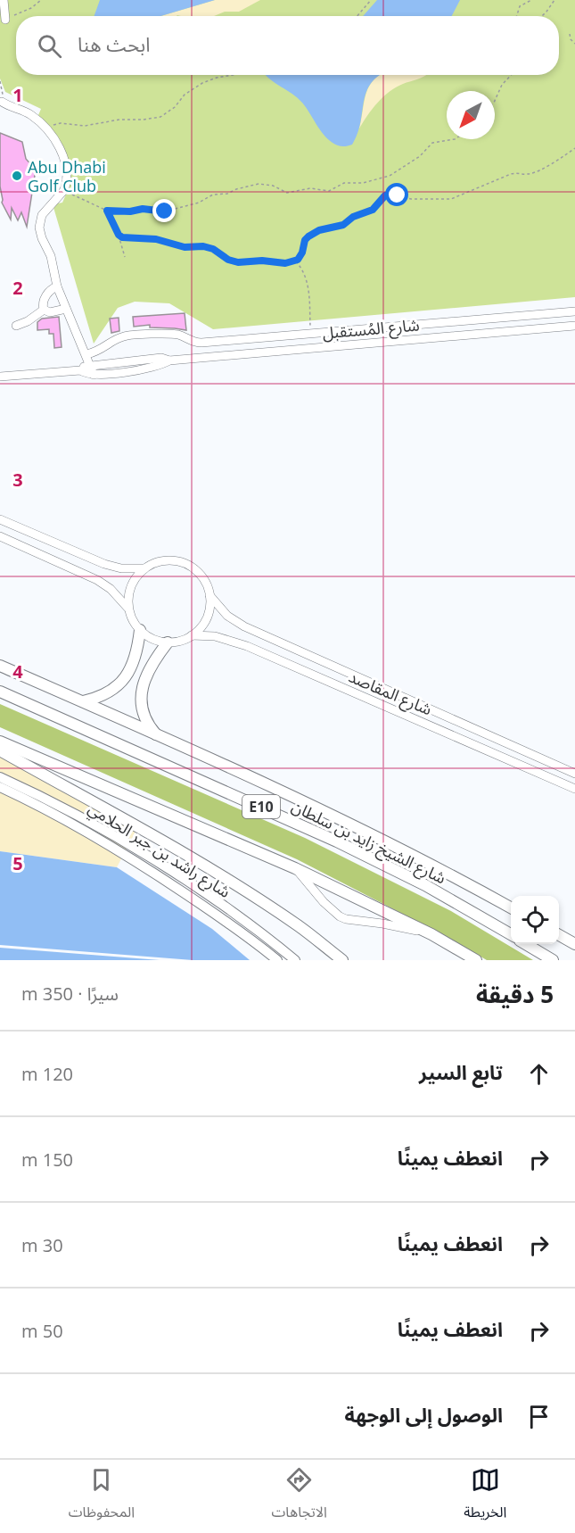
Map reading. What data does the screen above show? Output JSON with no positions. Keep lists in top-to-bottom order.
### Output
{
  "streets": {
    "highway": ["E10", "شارع الشيخ زايد بن سلطان"],
    "main road": ["شارع راشد بن جبر الحلامي"],
    "street": ["شارع المُستقبل", "شارع المقاصد"]
  },
  "places": ["Abu Dhabi Golf Club"],
  "north": "bottom left",
  "page": {
    "search": "ابحث هنا",
    "heading": ["5 دقيقة", "سيرًا · 350 m"],
    "list": [
      ["تابع السير", "120 m"],
      ["انعطف يمينًا", "150 m"],
      ["انعطف يمينًا", "30 m"],
      ["انعطف يمينًا", "50 m"],
      "الوصول إلى الوجهة"
    ],
    "nav": ["الخريطة", "الاتجاهات", "المحفوظات"]
  },
  "grid": {
    "rows": [
      "1",
      "2",
      "3",
      "4",
      "5"
    ]
  }
}
